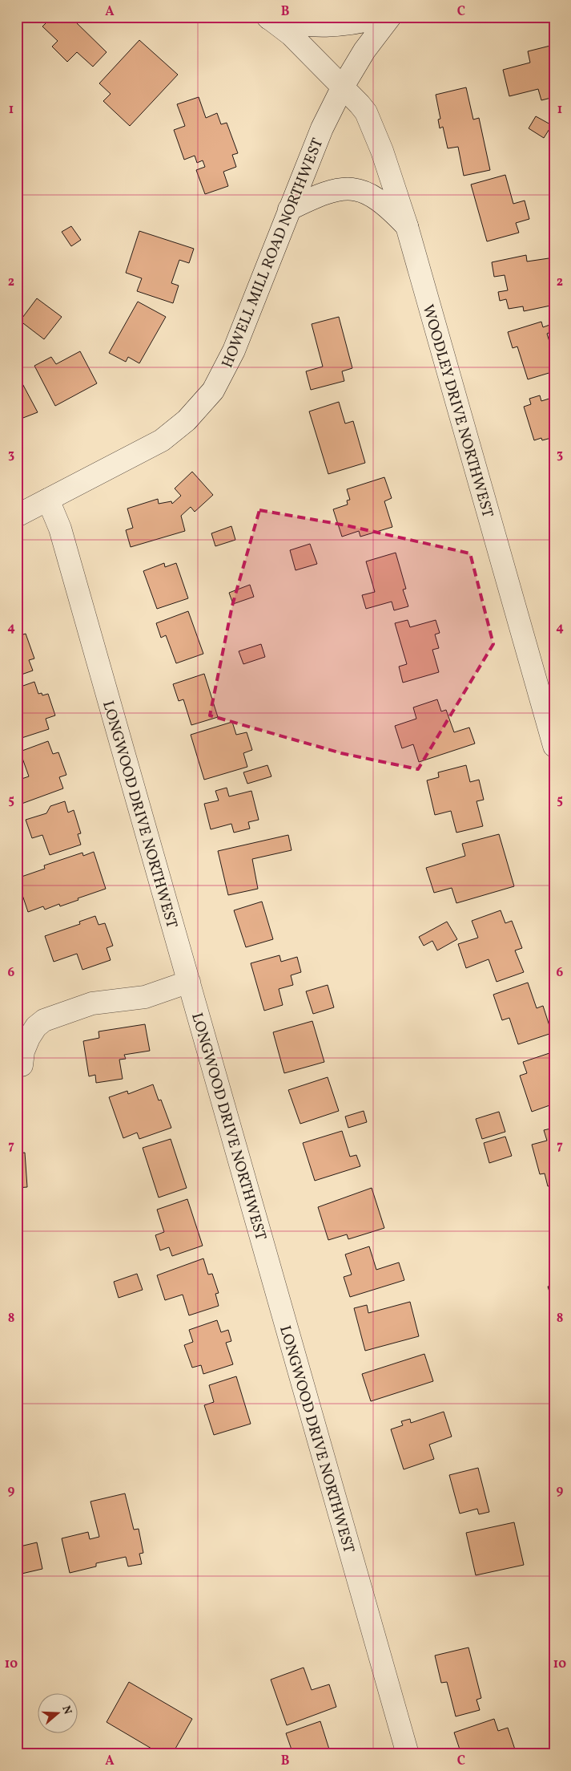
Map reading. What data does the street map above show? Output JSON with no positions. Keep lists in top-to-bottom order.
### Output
{
  "streets": {
    "street": ["HOWELL MILL ROAD NORTHWEST", "WOODLEY DRIVE NORTHWEST", "LONGWOOD DRIVE NORTHWEST"]
  },
  "crossings": [
    ["HOWELL MILL ROAD NORTHWEST", "WOODLEY DRIVE NORTHWEST"],
    ["HOWELL MILL ROAD NORTHWEST", "LONGWOOD DRIVE NORTHWEST"]
  ],
  "north": "right",
  "grid": {
    "columns": ["A", "B", "C"],
    "rows": [
      "1",
      "2",
      "3",
      "4",
      "5",
      "6",
      "7",
      "8",
      "9",
      "10"
    ]
  }
}
